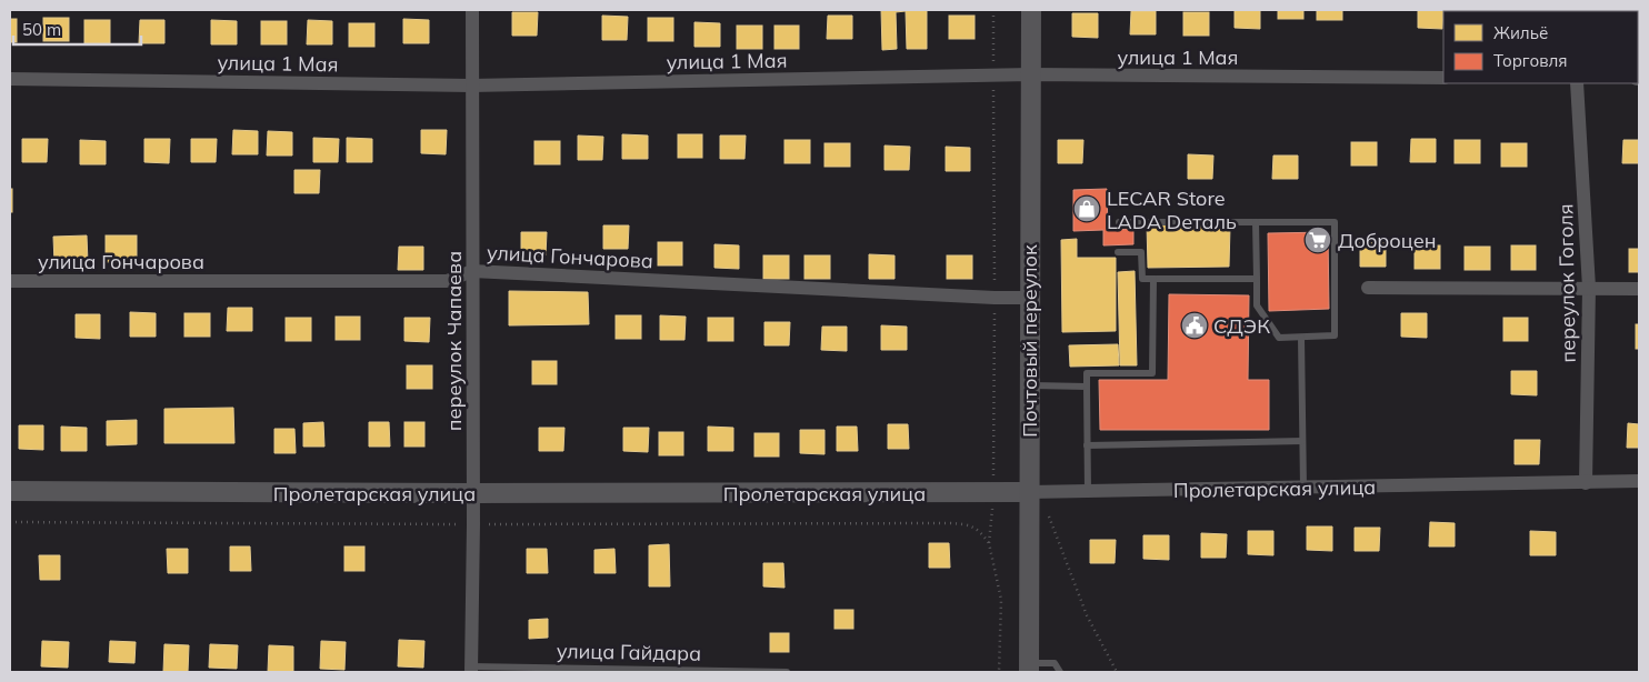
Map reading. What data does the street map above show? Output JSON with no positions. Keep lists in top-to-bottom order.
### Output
{
  "streets": {
    "main road": ["Почтовый переулок", "Пролетарская улица"],
    "street": [
      "улица 1 Мая",
      "улица Гончарова",
      "переулок Гоголя",
      "переулок Чапаева"
    ],
    "lane": ["улица Гайдара"]
  },
  "crossings": [
    ["улица 1 Мая", "переулок Чапаева"],
    ["улица 1 Мая", "Почтовый переулок"],
    ["улица Гончарова", "переулок Чапаева"],
    ["улица Гончарова", "Почтовый переулок"],
    ["переулок Гоголя", "Пролетарская улица"],
    ["переулок Чапаева", "Пролетарская улица"],
    ["переулок Чапаева", "улица Гайдара"],
    ["Почтовый переулок", "Пролетарская улица"]
  ],
  "places": {
    "shop": ["LECAR Store LADA Dеталь"],
    "supermarket": ["Доброцен"],
    "public building": ["СДЭК"]
  },
  "legend": ["Жильё", "Торговля"],
  "scale_bar": "50 m"
}
